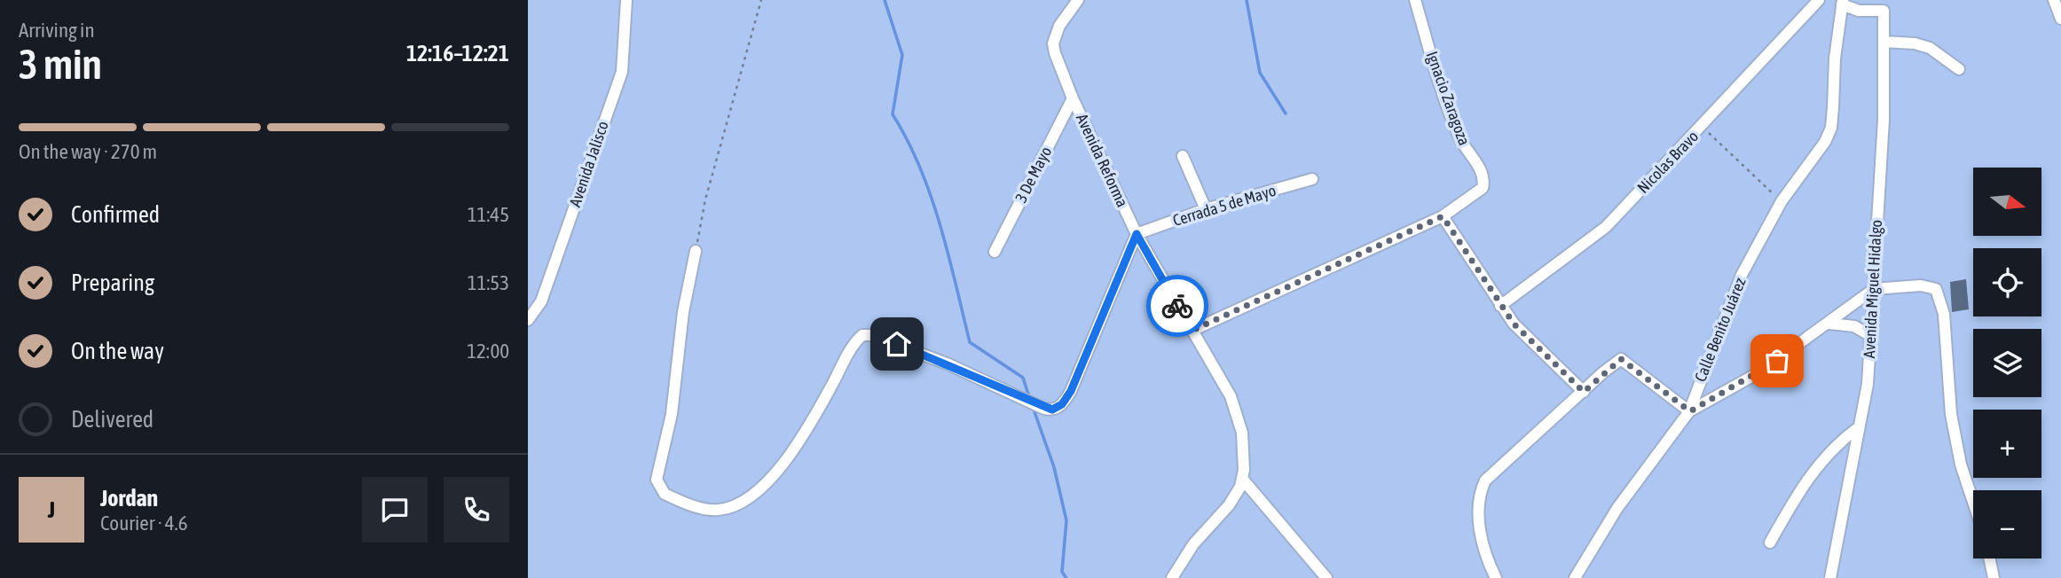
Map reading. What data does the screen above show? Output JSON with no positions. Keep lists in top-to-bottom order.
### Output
{
  "streets": {
    "street": [
      "Ignacio Zaragoza",
      "Avenida Reforma",
      "Nicolas Bravo",
      "Avenida Jalisco",
      "3 De Mayo",
      "Cerrada 5 de Mayo",
      "Avenida Miguel Hidalgo",
      "Calle Benito Juárez"
    ]
  },
  "crossings": [
    ["Avenida Reforma", "3 De Mayo"],
    ["Avenida Reforma", "Cerrada 5 de Mayo"],
    ["Avenida Miguel Hidalgo", "Calle Benito Juárez"]
  ],
  "north": "right",
  "page": {
    "heading": ["3 min", "Arriving in", "12:16–12:21"],
    "panel": ["Jordan", "Courier · 4.6"],
    "bar": "On the way · 270 m",
    "map_buttons": ["+", "−"],
    "list": [
      ["Confirmed", "11:45"],
      ["Preparing", "11:53"],
      ["On the way", "12:00"],
      "Delivered"
    ],
    "round": "J"
  }
}
